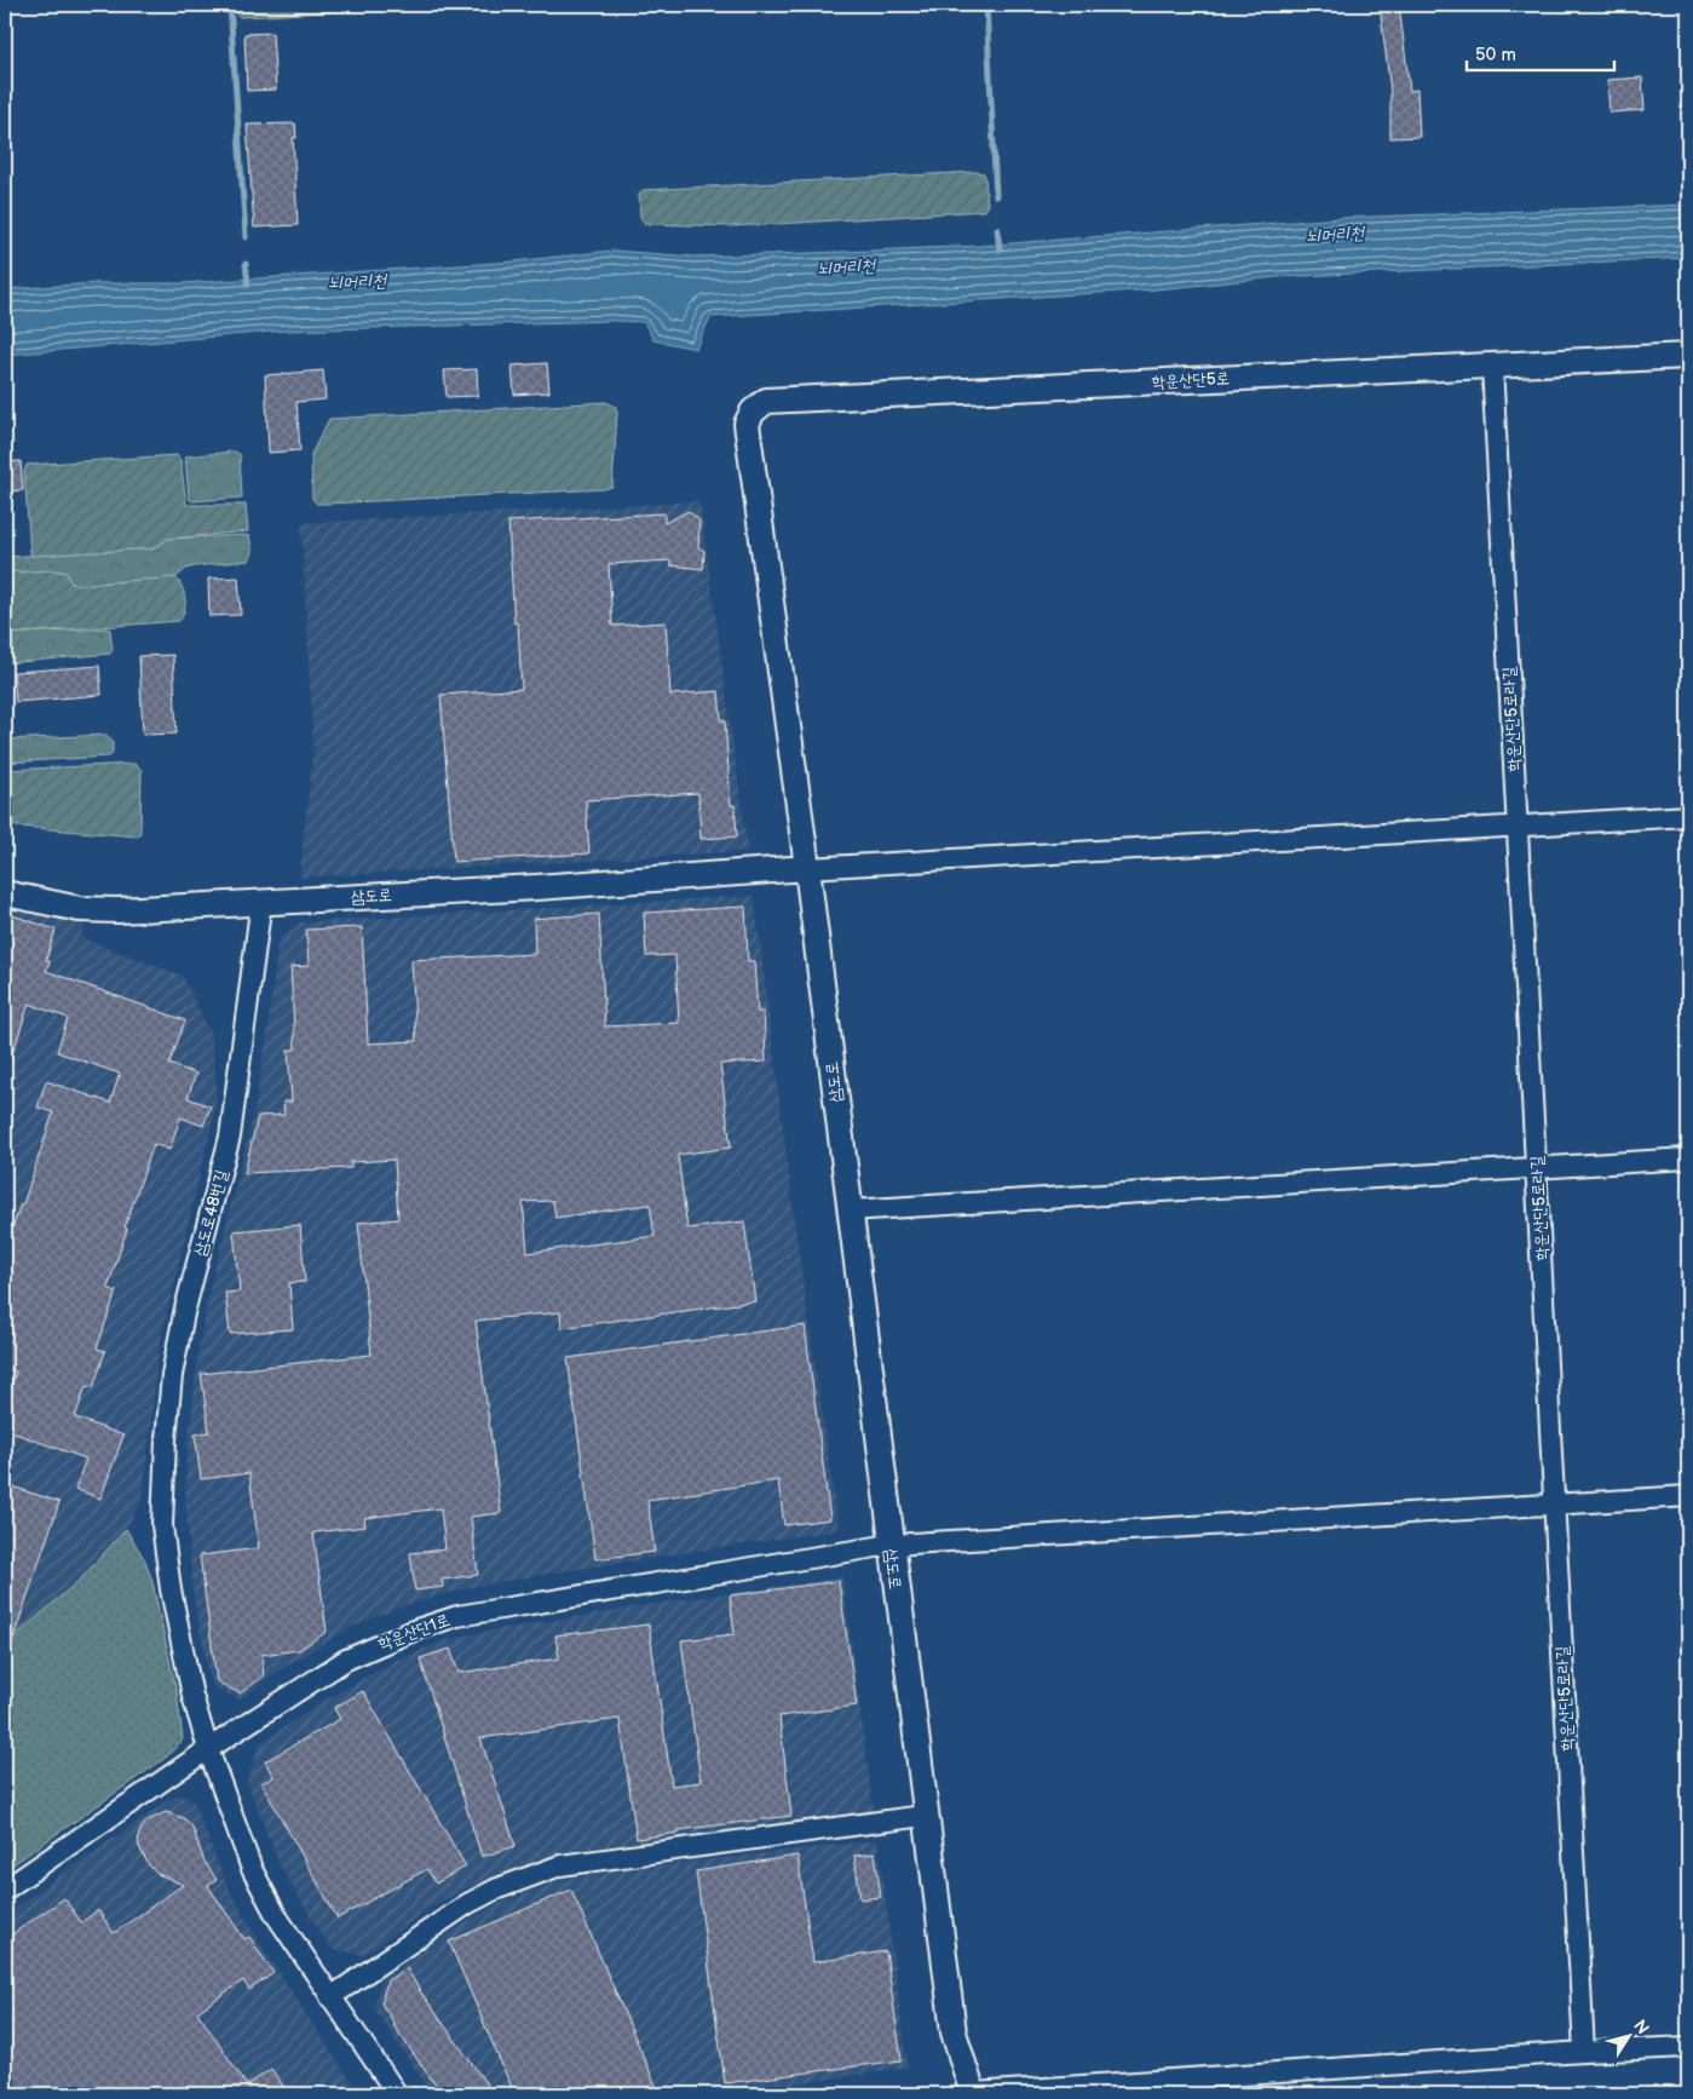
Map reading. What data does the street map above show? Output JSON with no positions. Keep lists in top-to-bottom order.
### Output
{
  "streets": {
    "street": [
      "학운산단5로",
      "학운산단5로라길",
      "삼도로",
      "삼도로48번길",
      "학운산단1로"
    ]
  },
  "crossings": [
    ["학운산단5로", "학운산단5로라길"],
    ["학운산단5로", "삼도로"],
    ["학운산단5로라길", "학운산단1로"],
    ["삼도로", "삼도로48번길"],
    ["삼도로", "학운산단1로"],
    ["삼도로48번길", "학운산단1로"]
  ],
  "water": ["뇌머리천"],
  "scale_bar": "50 m",
  "north": "top right"
}
